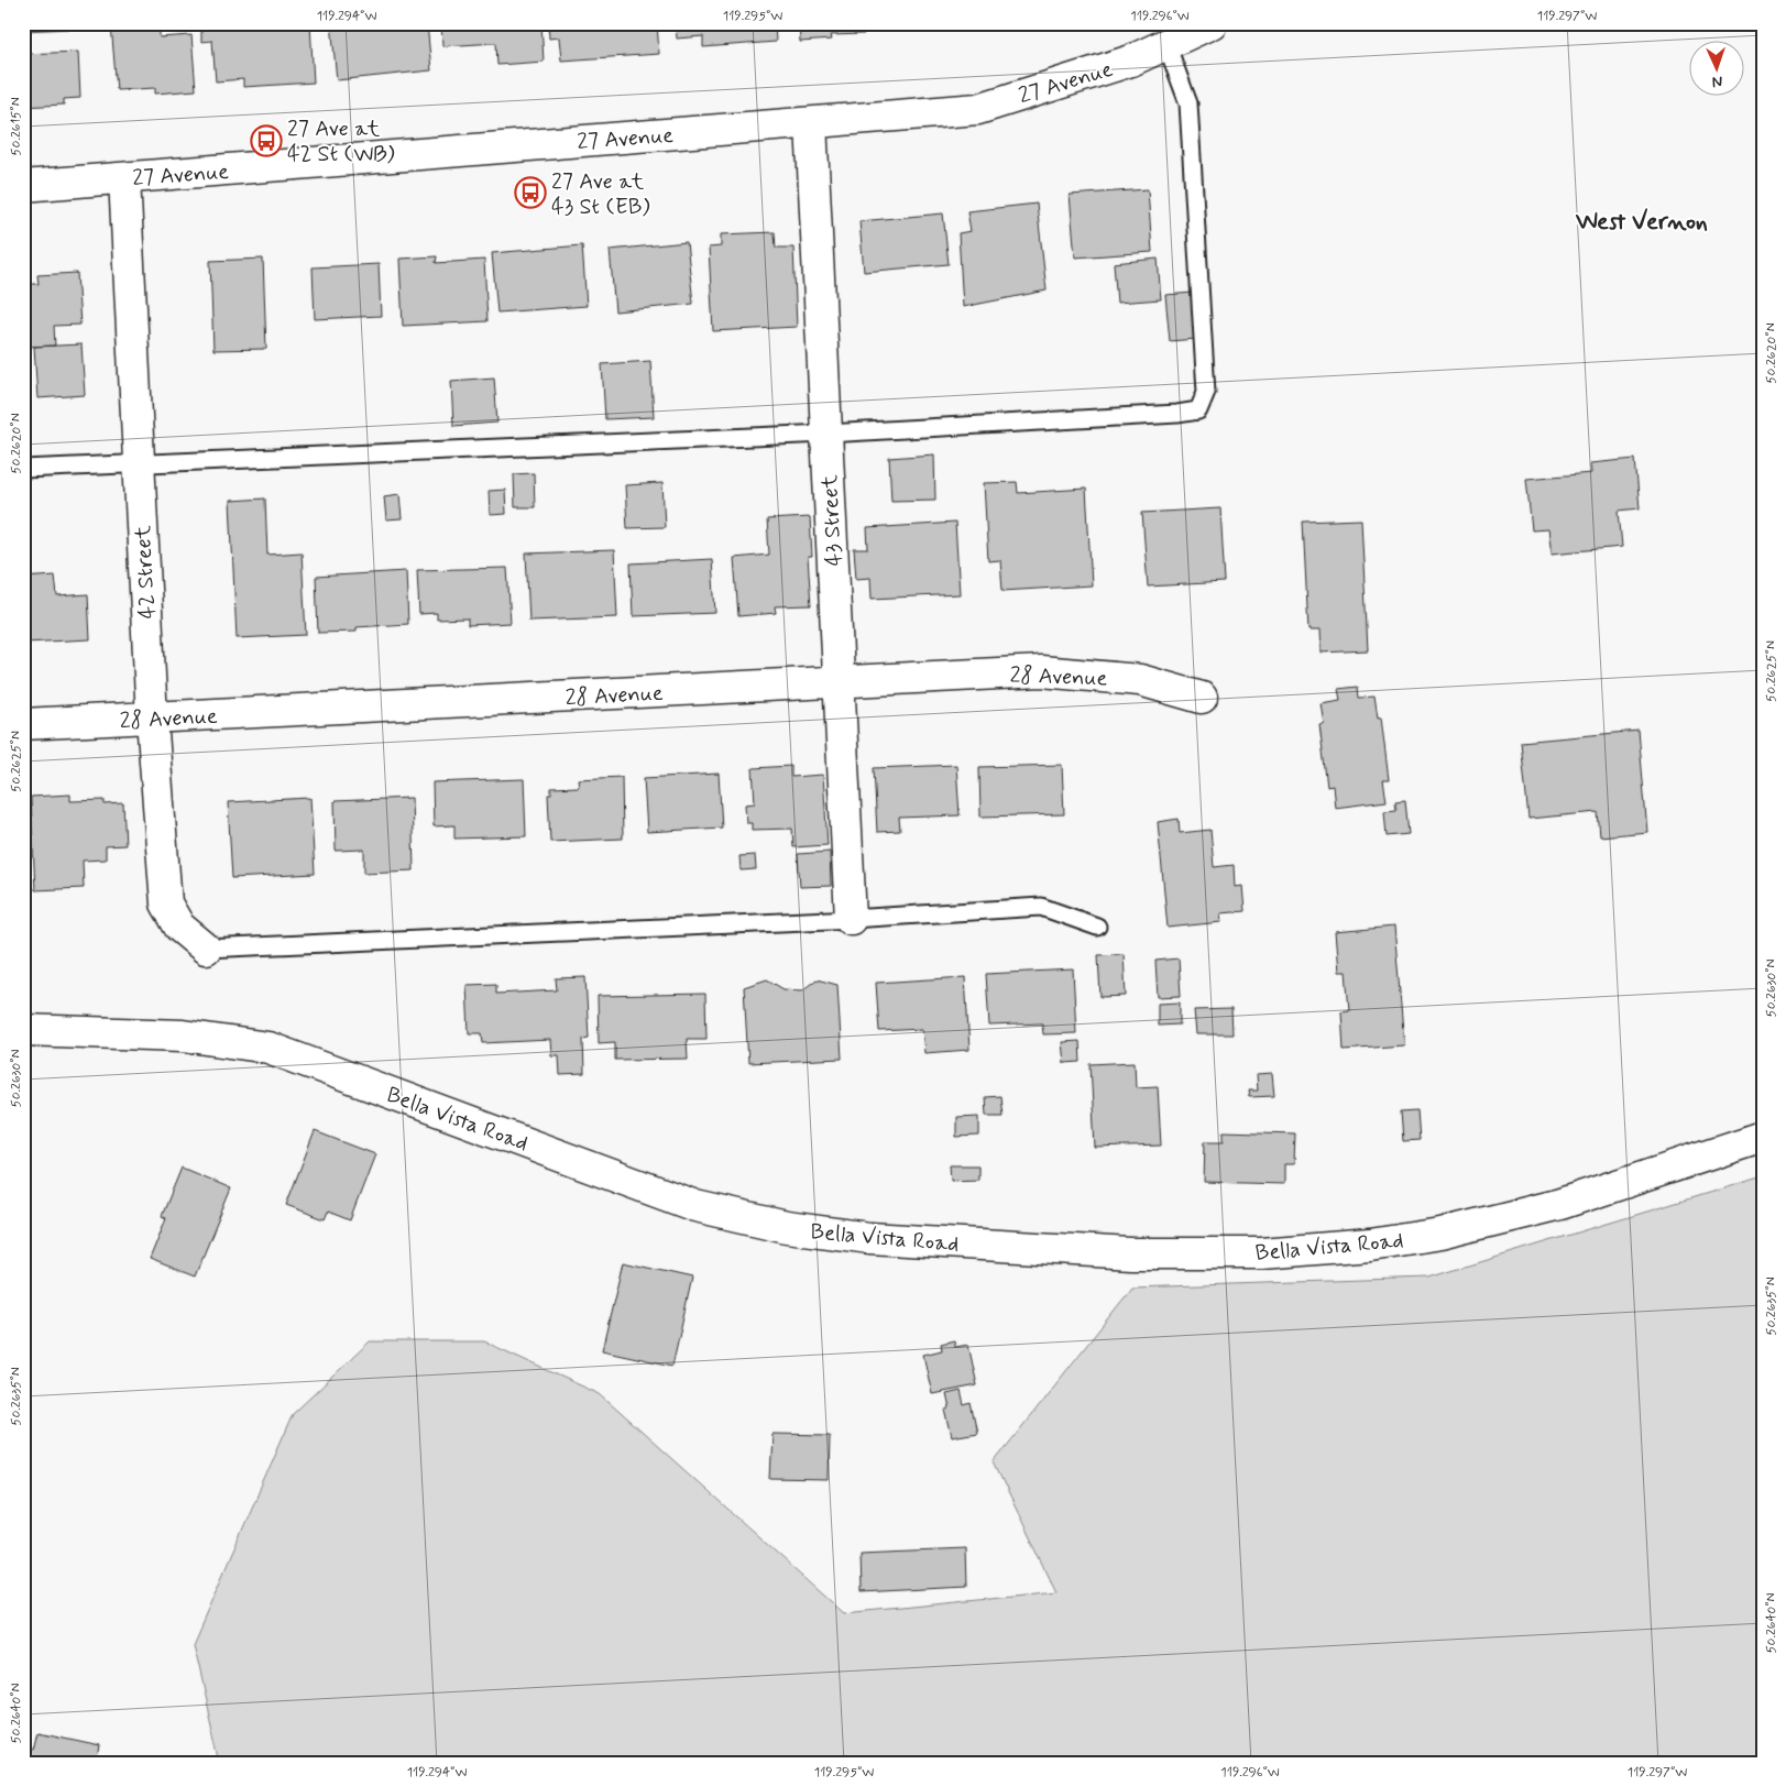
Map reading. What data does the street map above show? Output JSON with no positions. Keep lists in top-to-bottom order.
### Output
{
  "streets": {
    "street": [
      "27 Avenue",
      "43 Street",
      "42 Street",
      "28 Avenue",
      "Bella Vista Road"
    ]
  },
  "crossings": [
    ["27 Avenue", "43 Street"],
    ["27 Avenue", "42 Street"],
    ["43 Street", "28 Avenue"],
    ["42 Street", "28 Avenue"]
  ],
  "districts": ["West Vernon"],
  "places": {
    "bus stop": ["27 Ave at 42 St (WB)", "27 Ave at 43 St (EB)"]
  },
  "north": "bottom",
  "coordinates": [
    "119.294°W",
    "119.295°W",
    "119.296°W",
    "119.297°W",
    "50.2615°N",
    "50.2620°N",
    "50.2625°N",
    "50.2630°N",
    "50.2635°N",
    "50.2640°N"
  ]
}
